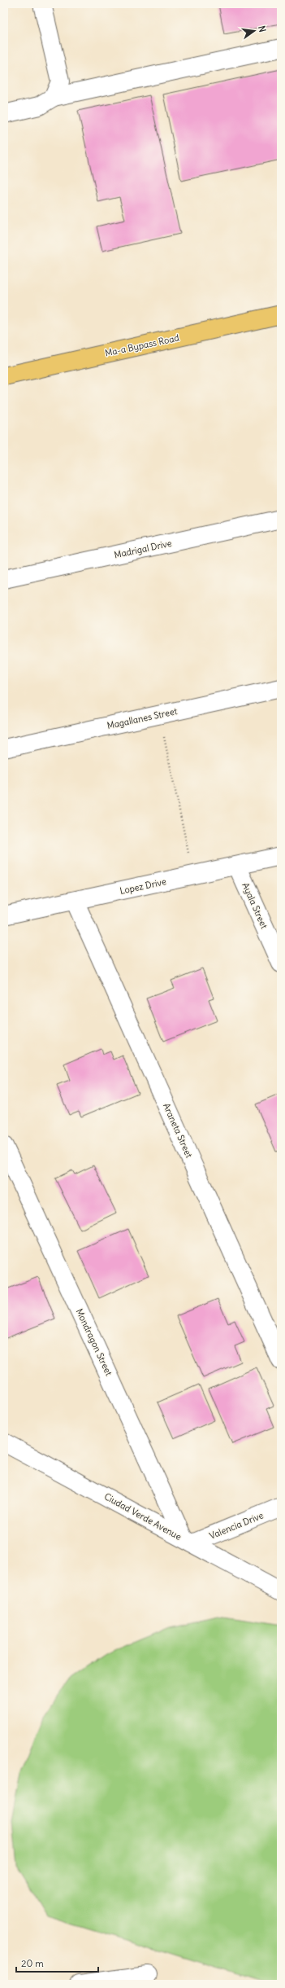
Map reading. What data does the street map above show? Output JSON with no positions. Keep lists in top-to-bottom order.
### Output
{
  "streets": {
    "main road": ["Ma-a Bypass Road"],
    "street": [
      "Madrigal Drive",
      "Magallanes Street",
      "Lopez Drive",
      "Ayala Street",
      "Araneta Street",
      "Mondragon Street",
      "Ciudad Verde Avenue",
      "Valencia Drive"
    ]
  },
  "crossings": [
    ["Lopez Drive", "Ayala Street"],
    ["Lopez Drive", "Araneta Street"],
    ["Mondragon Street", "Ciudad Verde Avenue"],
    ["Mondragon Street", "Valencia Drive"],
    ["Ciudad Verde Avenue", "Valencia Drive"]
  ],
  "scale_bar": "20 m",
  "north": "right"
}
